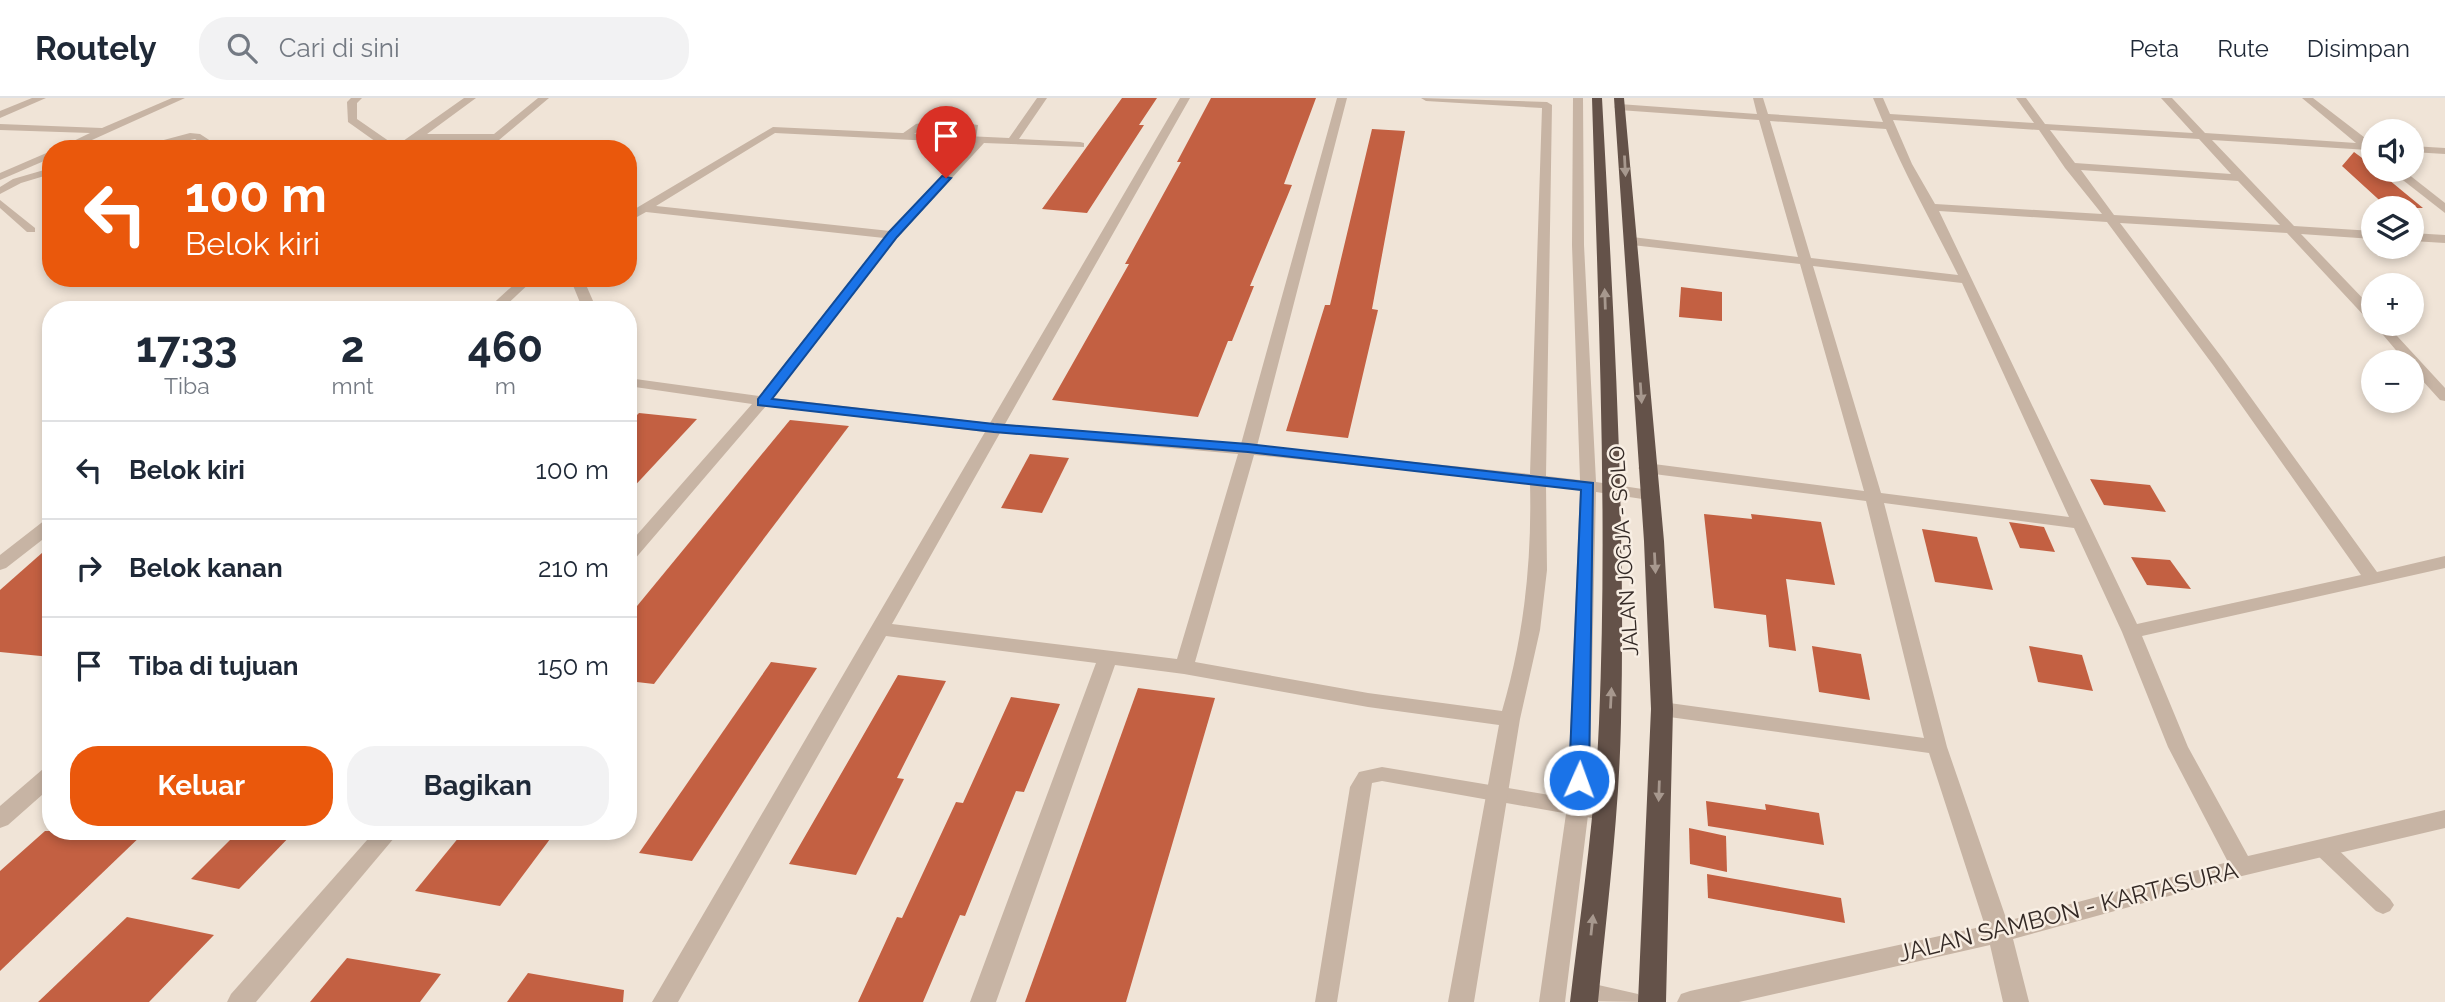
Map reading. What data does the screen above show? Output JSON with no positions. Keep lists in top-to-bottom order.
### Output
{
  "streets": {
    "highway": ["JALAN JOGJA - SOLO"],
    "street": ["JALAN SAMBON - KARTASURA"]
  },
  "page": {
    "header": "Routely",
    "search": "Cari di sini",
    "nav": ["Peta", "Rute", "Disimpan"],
    "map_buttons": ["+", "−"],
    "turn": ["100 m", "Belok kiri"],
    "eta": [
      "17:33",
      "Tiba",
      "2",
      "mnt",
      "460",
      "m"
    ],
    "list": [
      {
        "name": "Belok kiri",
        "value": "100 m"
      },
      {
        "name": "Belok kanan",
        "value": "210 m"
      },
      {
        "name": "Tiba di tujuan",
        "value": "150 m"
      }
    ],
    "buttons": ["Keluar", "Bagikan"]
  }
}
